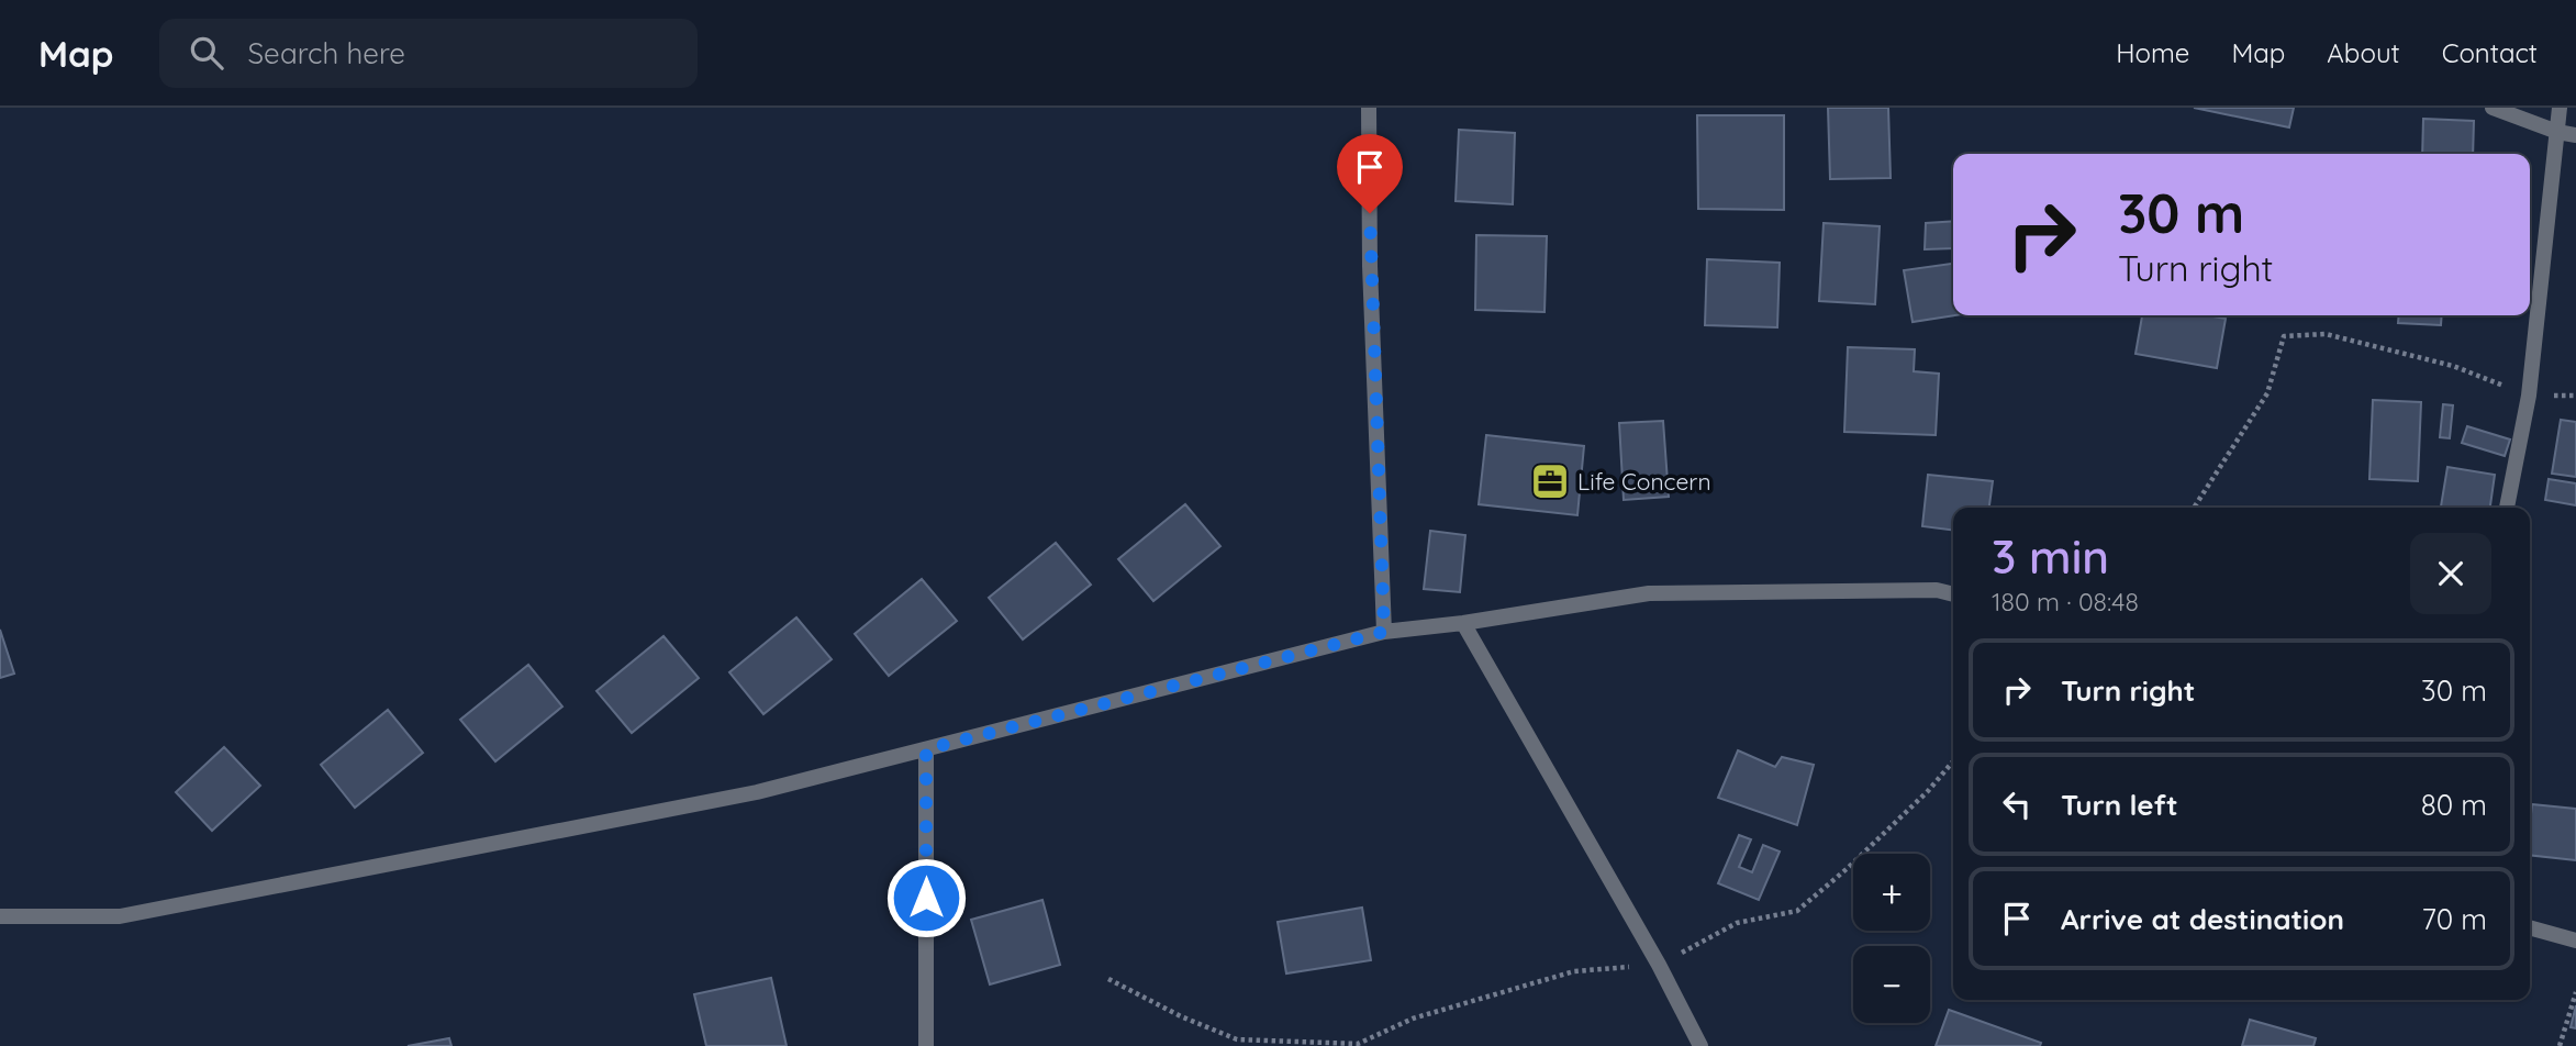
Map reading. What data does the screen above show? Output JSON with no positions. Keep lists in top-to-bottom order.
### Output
{
  "places": {
    "office": ["Life Concern"]
  },
  "page": {
    "header": "Map",
    "search": "Search here",
    "nav": [
      "Home",
      "Map",
      "About",
      "Contact"
    ],
    "turn": ["30 m", "Turn right"],
    "heading": ["3 min", "180 m · 08:48"],
    "list": [
      {
        "name": "Turn right",
        "value": "30 m"
      },
      {
        "name": "Turn left",
        "value": "80 m"
      },
      {
        "name": "Arrive at destination",
        "value": "70 m"
      }
    ],
    "map_buttons": ["+", "−"]
  }
}
